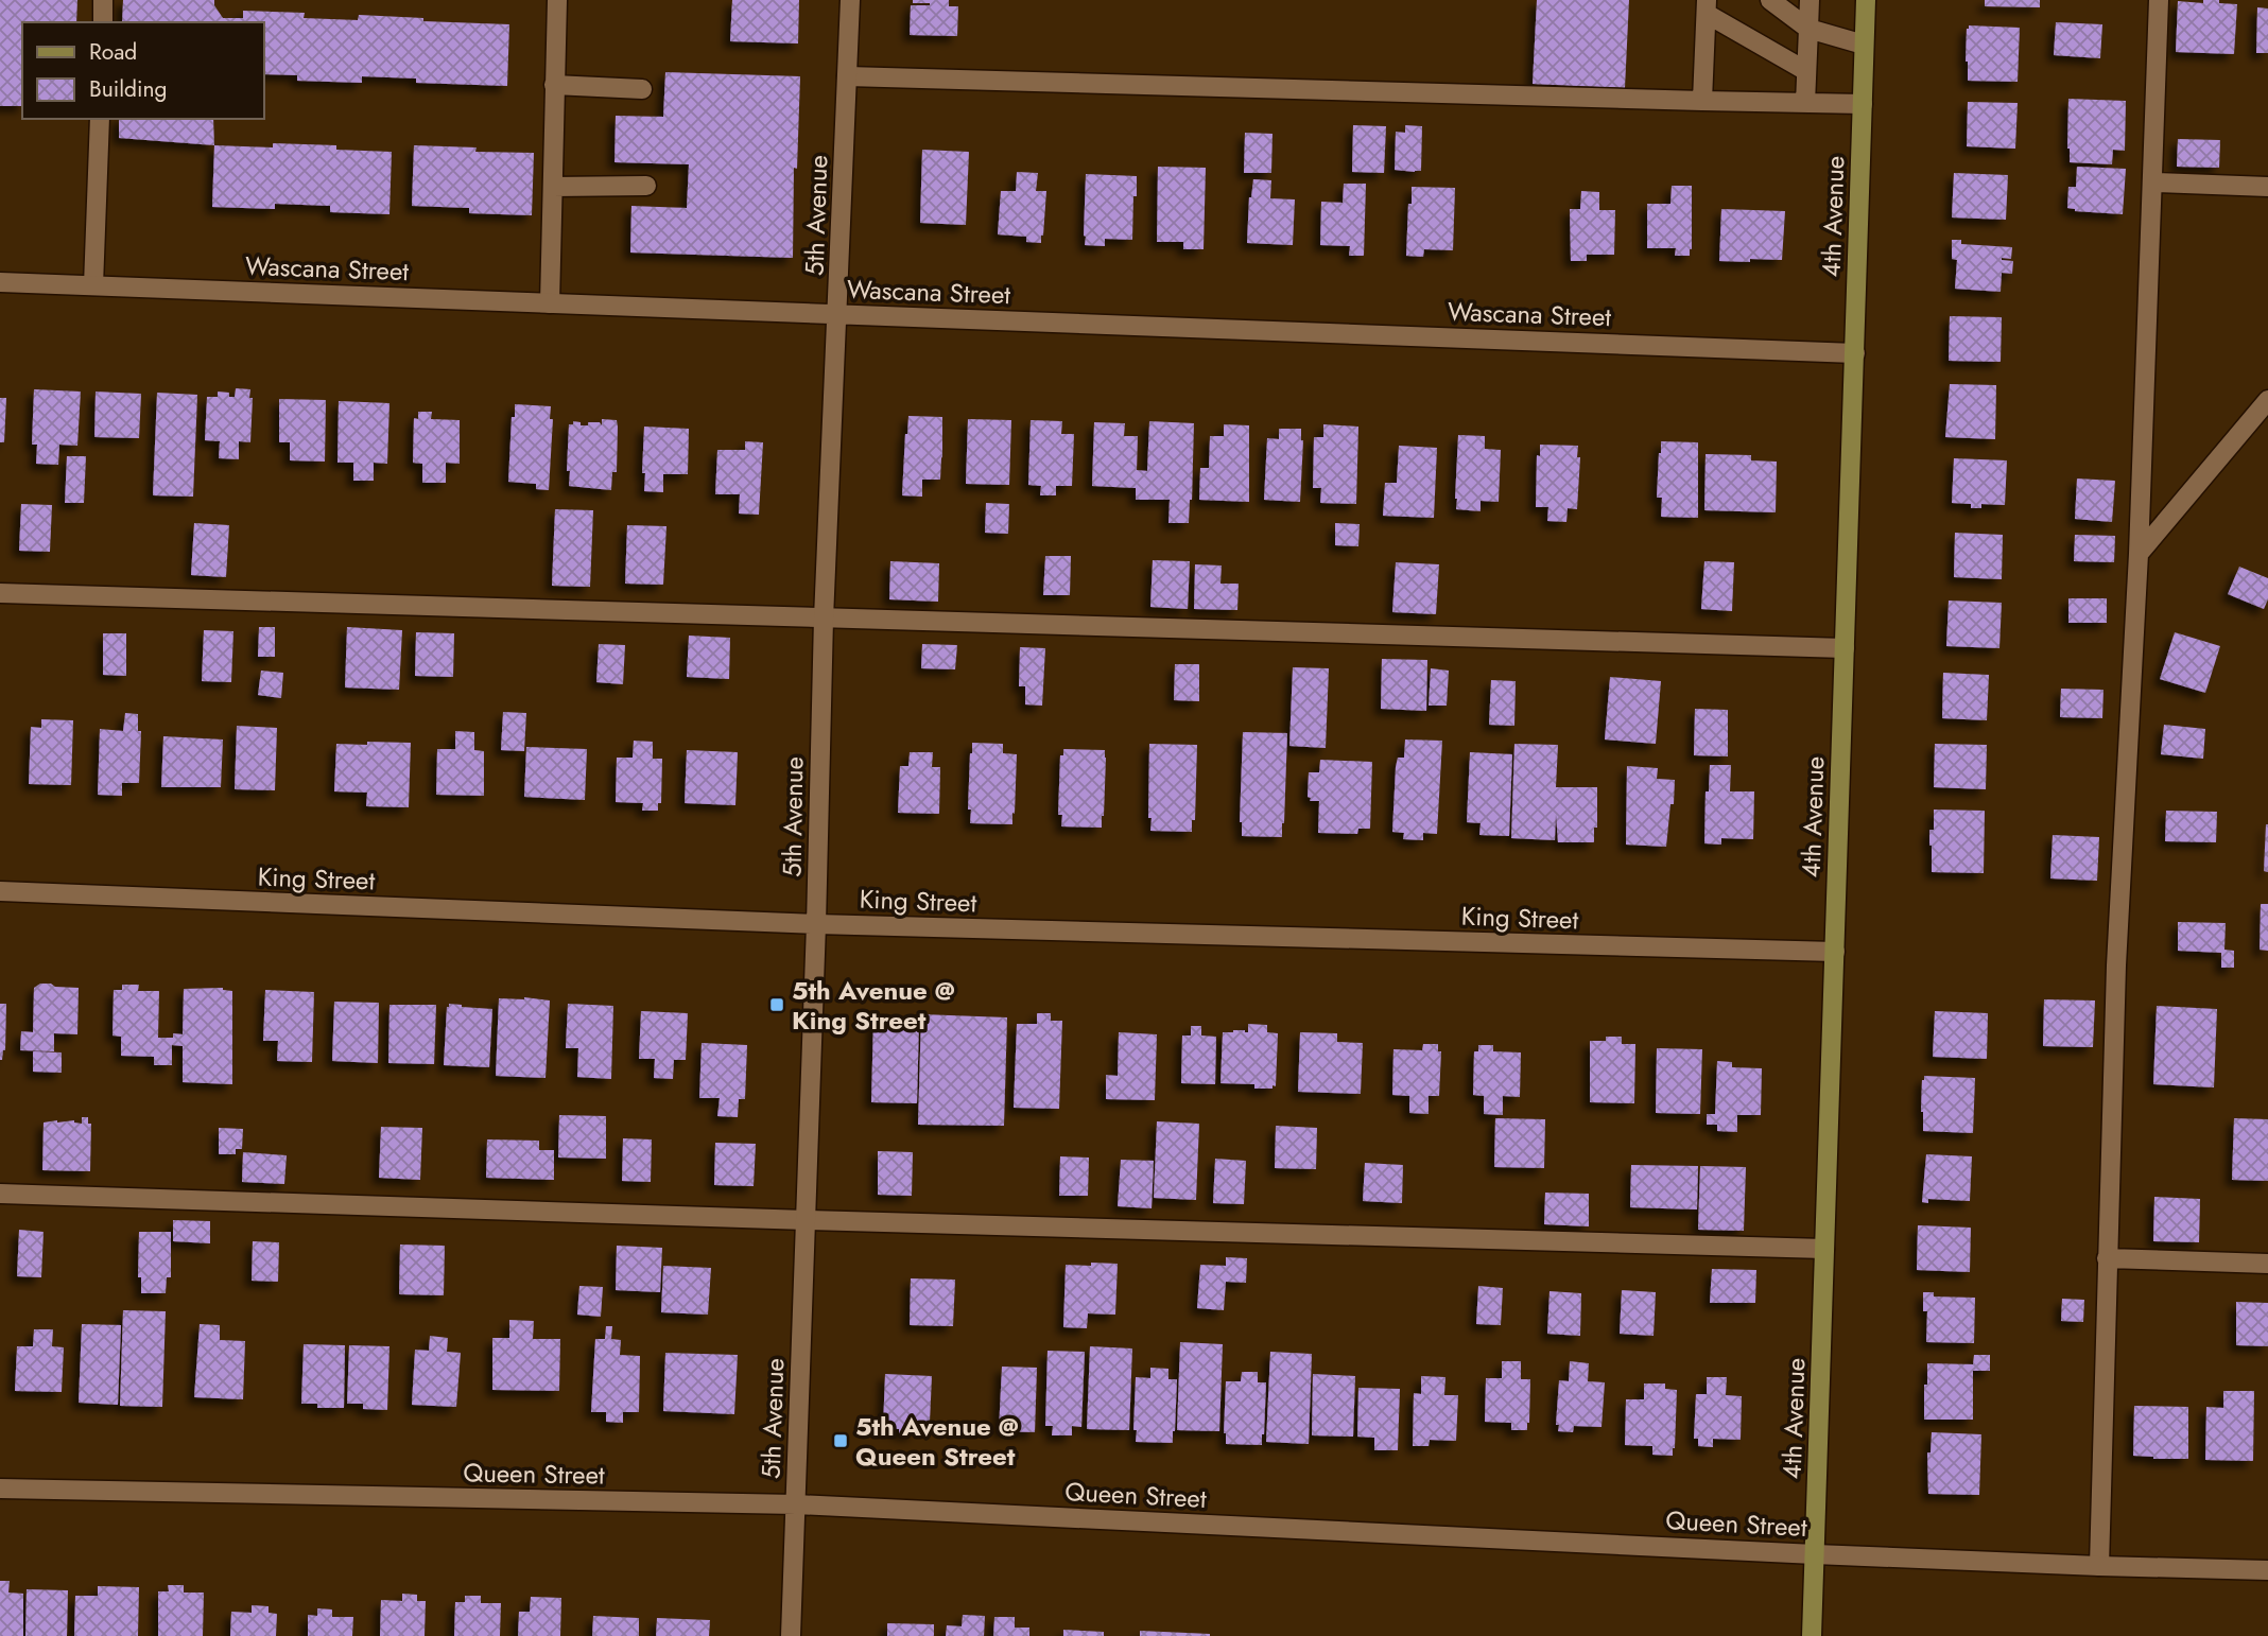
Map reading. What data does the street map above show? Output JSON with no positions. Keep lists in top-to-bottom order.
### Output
{
  "streets": {
    "street": [
      "5th Avenue",
      "4th Avenue",
      "Wascana Street",
      "King Street",
      "Queen Street"
    ]
  },
  "crossings": [
    ["5th Avenue", "Wascana Street"],
    ["5th Avenue", "King Street"],
    ["5th Avenue", "Queen Street"],
    ["4th Avenue", "Wascana Street"],
    ["4th Avenue", "King Street"],
    ["4th Avenue", "Queen Street"]
  ],
  "places": {
    "transit": ["5th Avenue @ King Street", "5th Avenue @ Queen Street"]
  },
  "legend": ["Road", "Building"]
}
